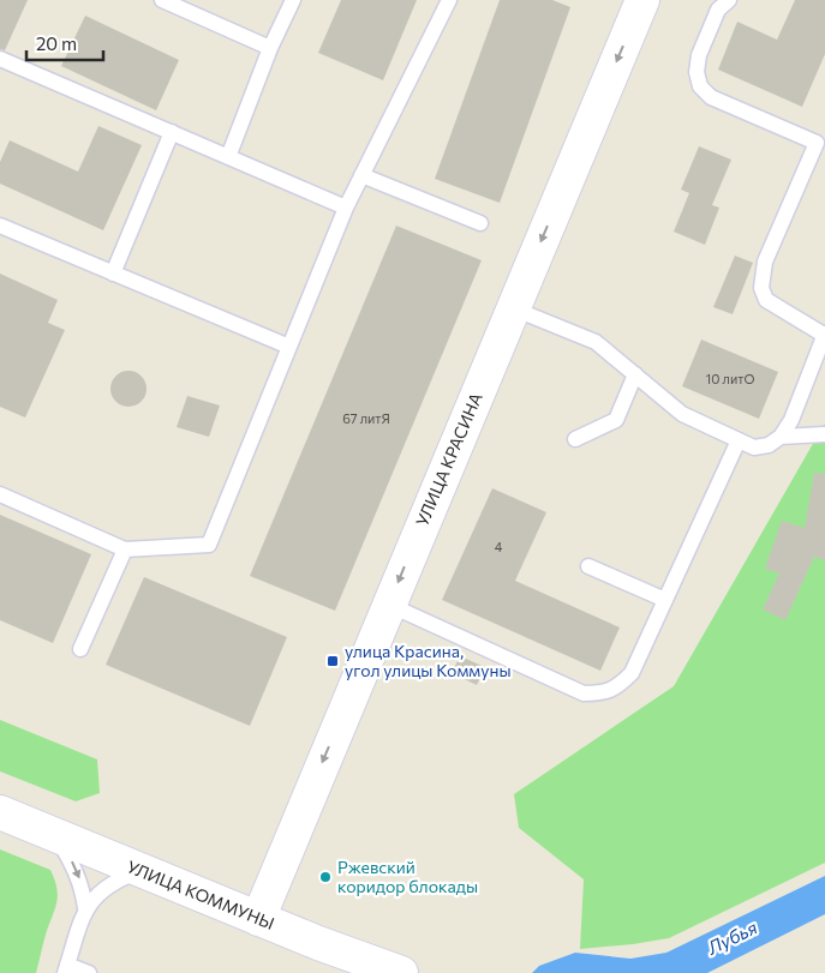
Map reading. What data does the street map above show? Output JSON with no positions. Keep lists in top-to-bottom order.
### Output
{
  "streets": {
    "main road": ["УЛИЦА КРАСИНА", "УЛИЦА КОММУНЫ"]
  },
  "crossings": [
    ["УЛИЦА КРАСИНА", "УЛИЦА КОММУНЫ"]
  ],
  "one_way": ["УЛИЦА КРАСИНА"],
  "water": ["Лубья"],
  "places": {
    "transit": ["улица Красина, угол улицы Коммуны"],
    "other": ["Ржевский коридор блокады"]
  },
  "house_numbers": ["10 литО", "67 литЯ", "4"],
  "scale_bar": "20 m"
}
